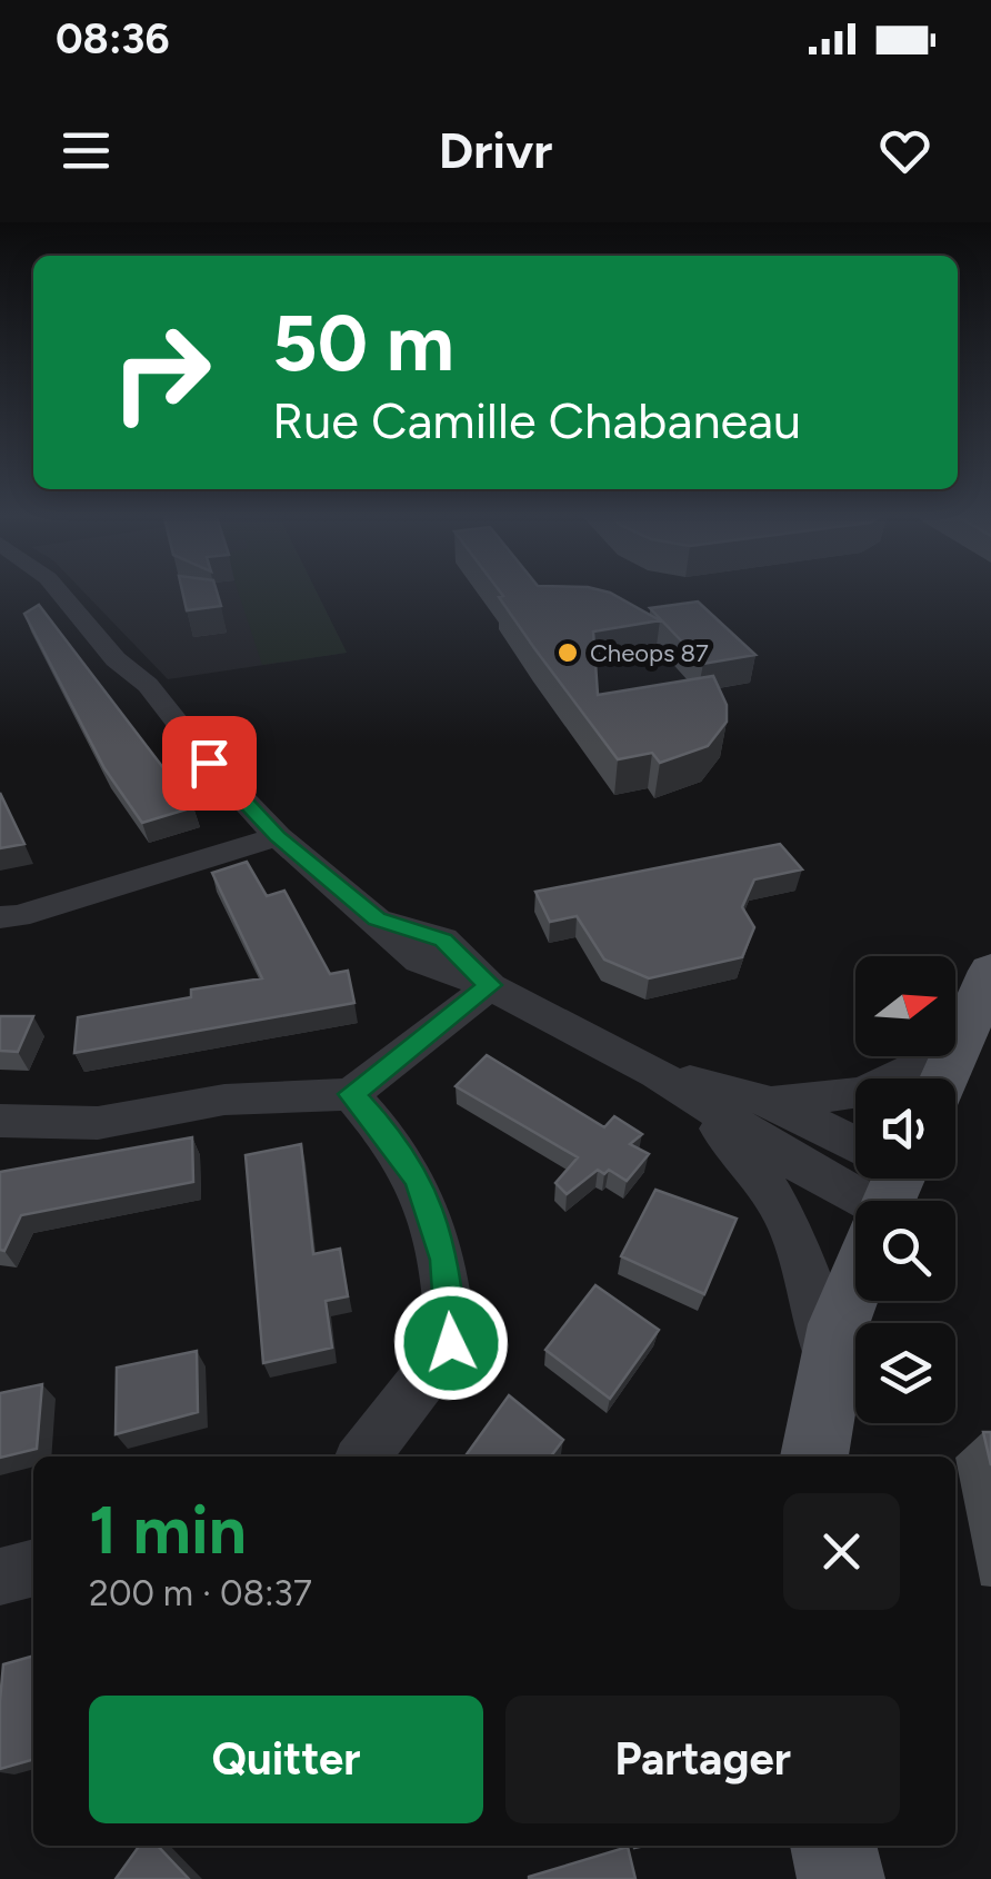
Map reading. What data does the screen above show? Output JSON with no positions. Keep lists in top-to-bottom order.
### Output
{
  "places": ["Cheops 87"],
  "north": "right",
  "page": {
    "status": "08:36",
    "header": "Drivr",
    "turn": ["50 m", "Rue Camille Chabaneau"],
    "heading": ["1 min", "200 m · 08:37"],
    "buttons": ["Quitter", "Partager"]
  }
}
